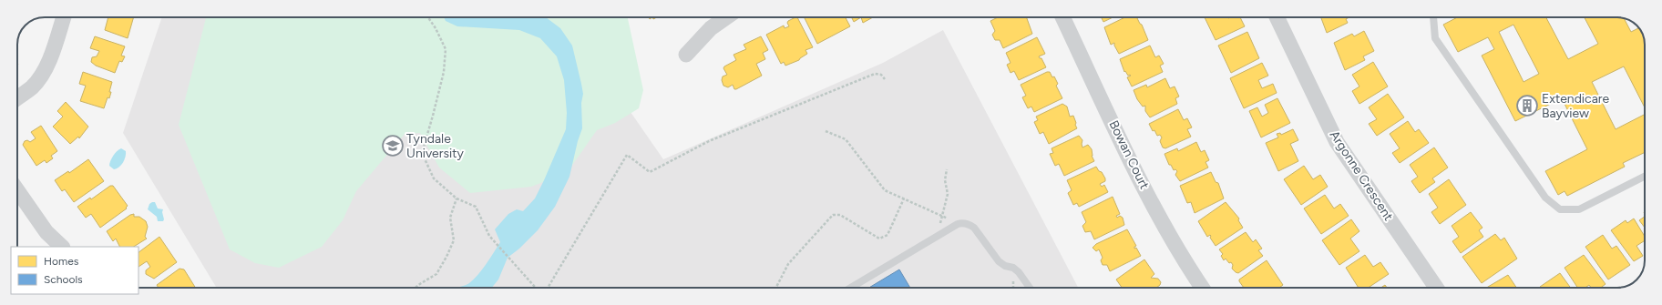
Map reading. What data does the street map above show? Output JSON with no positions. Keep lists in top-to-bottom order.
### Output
{
  "streets": {
    "street": ["Bowan Court", "Argonne Crescent"]
  },
  "places": {
    "building": ["Extendicare Bayview"],
    "school or university": ["Tyndale University"]
  },
  "legend": ["Homes", "Schools"]
}
